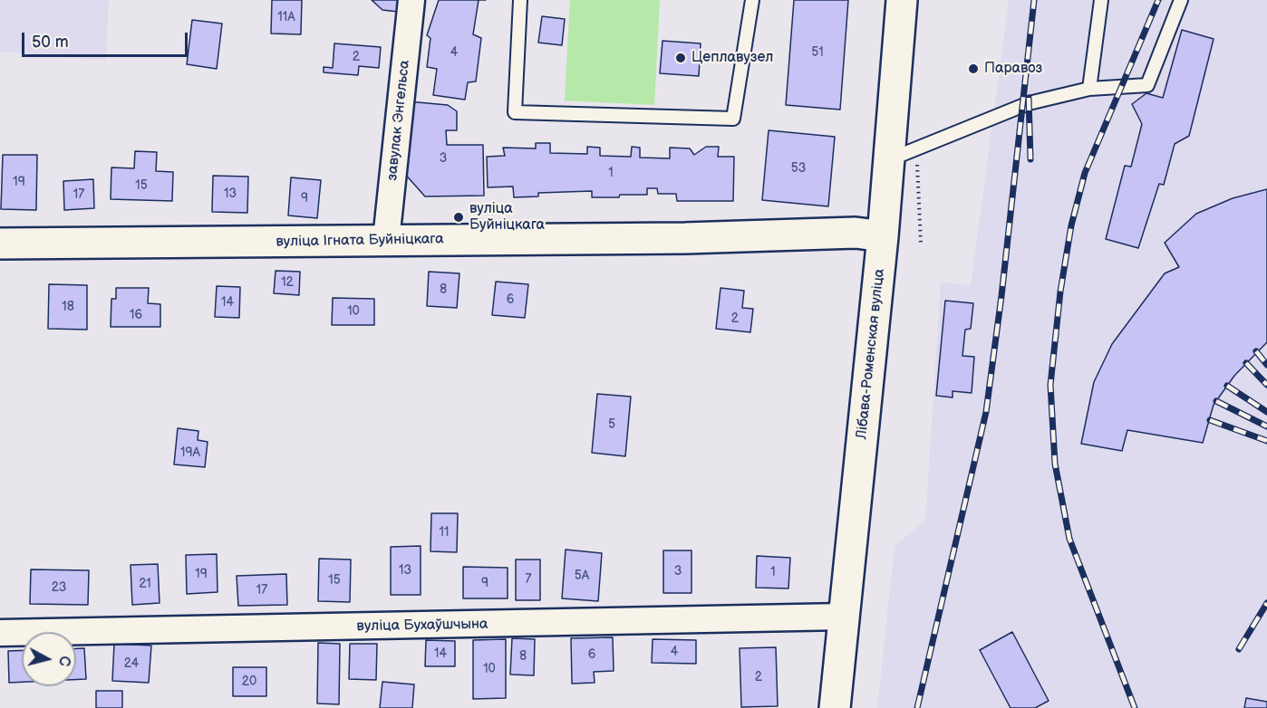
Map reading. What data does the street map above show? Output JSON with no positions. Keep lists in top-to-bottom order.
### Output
{
  "streets": {
    "street": [
      "завулак Энгельса",
      "вуліца Ігната Буйніцкага",
      "Лібава-Роменская вуліца",
      "вуліца Бухаўшчына"
    ]
  },
  "crossings": [
    ["завулак Энгельса", "вуліца Ігната Буйніцкага"],
    ["вуліца Ігната Буйніцкага", "Лібава-Роменская вуліца"],
    ["Лібава-Роменская вуліца", "вуліца Бухаўшчына"]
  ],
  "places": ["Цеплавузел", "Паравоз", "вуліца Буйніцкага"],
  "house_numbers": [
    "11А",
    "4",
    "51",
    "2",
    "3",
    "53",
    "1",
    "19",
    "15",
    "13",
    "17",
    "9",
    "12",
    "8",
    "6",
    "14",
    "18",
    "10",
    "16",
    "2",
    "5",
    "19А",
    "11",
    "13",
    "3",
    "1",
    "19",
    "5А",
    "7",
    "15",
    "9",
    "21",
    "23",
    "17",
    "4",
    "14",
    "6",
    "8",
    "24",
    "10",
    "2",
    "20"
  ],
  "scale_bar": "50 m",
  "north": "right"
}
